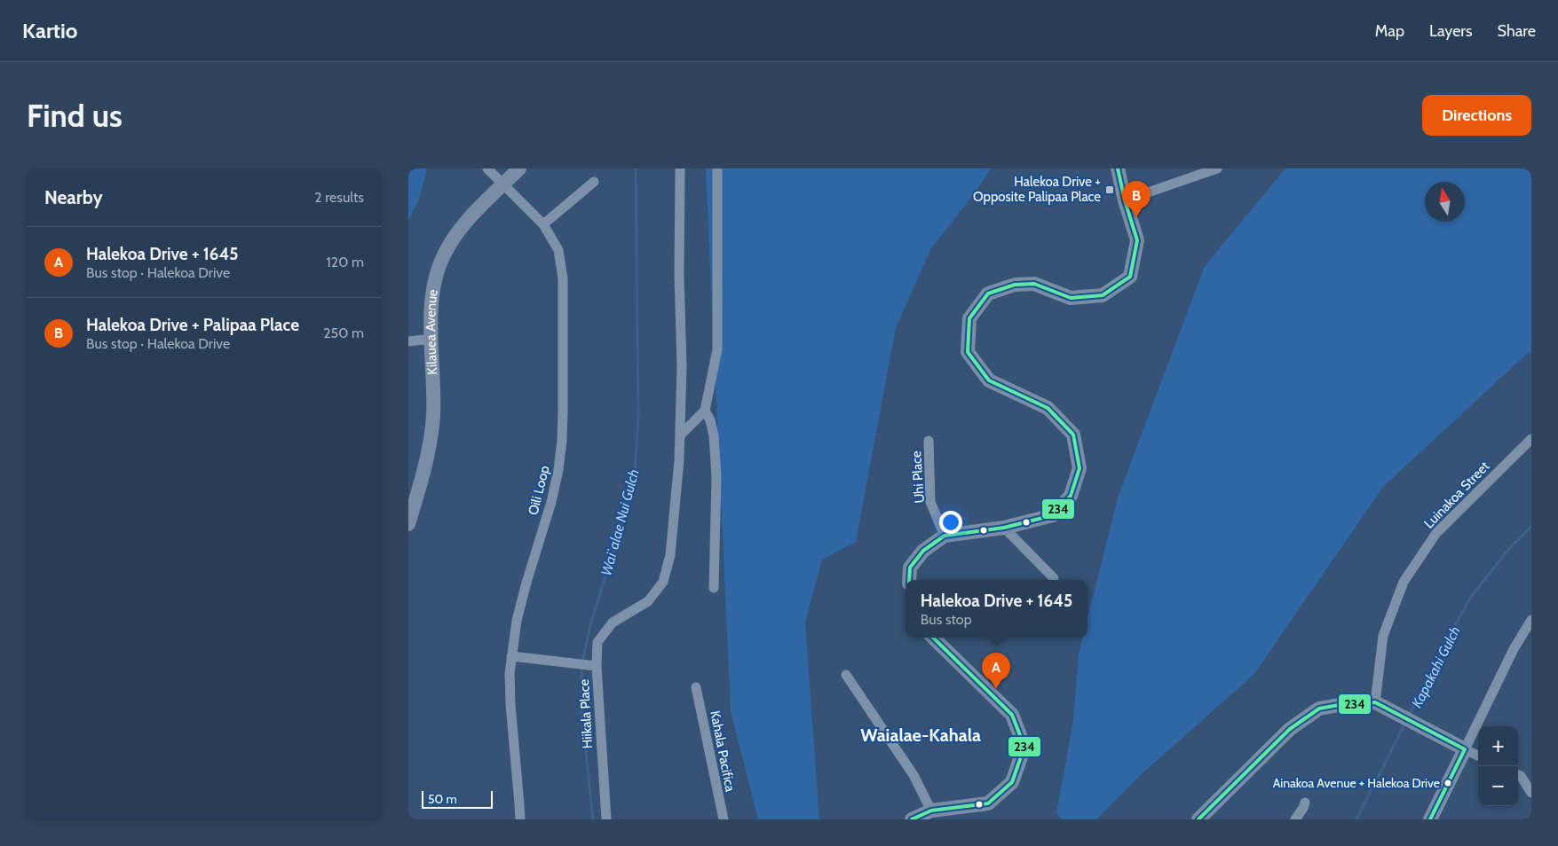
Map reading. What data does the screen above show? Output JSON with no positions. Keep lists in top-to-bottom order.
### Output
{
  "streets": {
    "street": [
      "Kilauea Avenue",
      "Uhi Place",
      "Oili Loop",
      "Luinakoa Street",
      "Hiikala Place",
      "Kahala Pacifica"
    ]
  },
  "crossings": [
    ["Kilauea Avenue", "Oili Loop"],
    ["Oili Loop", "Hiikala Place"]
  ],
  "districts": ["Waialae-Kahala"],
  "water": ["Waiʻalae Nui Gulch", "Kapakahi Gulch"],
  "places": {
    "transit": ["Halekoa Drive + Opposite Palipaa Place"],
    "other": ["Ainakoa Avenue + Halekoa Drive"]
  },
  "lines": ["transit line 234"],
  "scale_bar": "50 m",
  "north": "top",
  "page": {
    "header": "Kartio",
    "nav": ["Map", "Layers", "Share"],
    "buttons": "Directions",
    "title": "Find us",
    "heading": ["Nearby", "2 results"],
    "pins": ["B", "A"],
    "list": [
      {
        "mark": "A",
        "name": "Halekoa Drive + 1645",
        "note": "Bus stop · Halekoa Drive",
        "value": "120 m"
      },
      {
        "mark": "B",
        "name": "Halekoa Drive + Palipaa Place",
        "note": "Bus stop · Halekoa Drive",
        "value": "250 m"
      }
    ],
    "popup": ["Halekoa Drive + 1645", "Bus stop"],
    "map_buttons": ["+", "−"],
    "scale": "50 m"
  }
}
